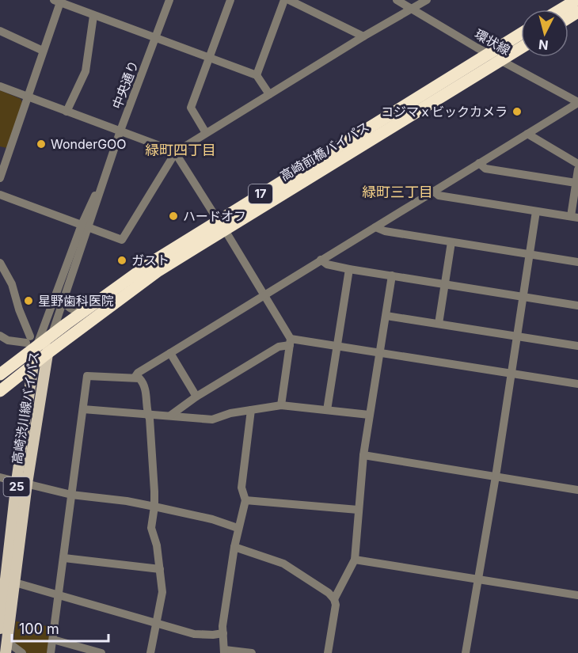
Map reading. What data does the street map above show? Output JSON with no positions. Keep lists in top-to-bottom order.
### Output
{
  "streets": {
    "highway": ["高崎前橋バイパス", "17"],
    "main road": ["高崎渋川線バイパス", "25"],
    "street": ["環状線", "中央通り"]
  },
  "crossings": [
    ["環状線", "高崎前橋バイパス"],
    ["中央通り", "高崎前橋バイパス"],
    ["中央通り", "高崎渋川線バイパス"],
    ["高崎前橋バイパス", "高崎渋川線バイパス"]
  ],
  "districts": ["緑町四丁目", "緑町三丁目"],
  "places": [
    "コジマｘビックカメラ",
    "WonderGOO",
    "ハードオフ",
    "ガスト",
    "星野歯科医院"
  ],
  "scale_bar": "100 m",
  "north": "bottom"
}
